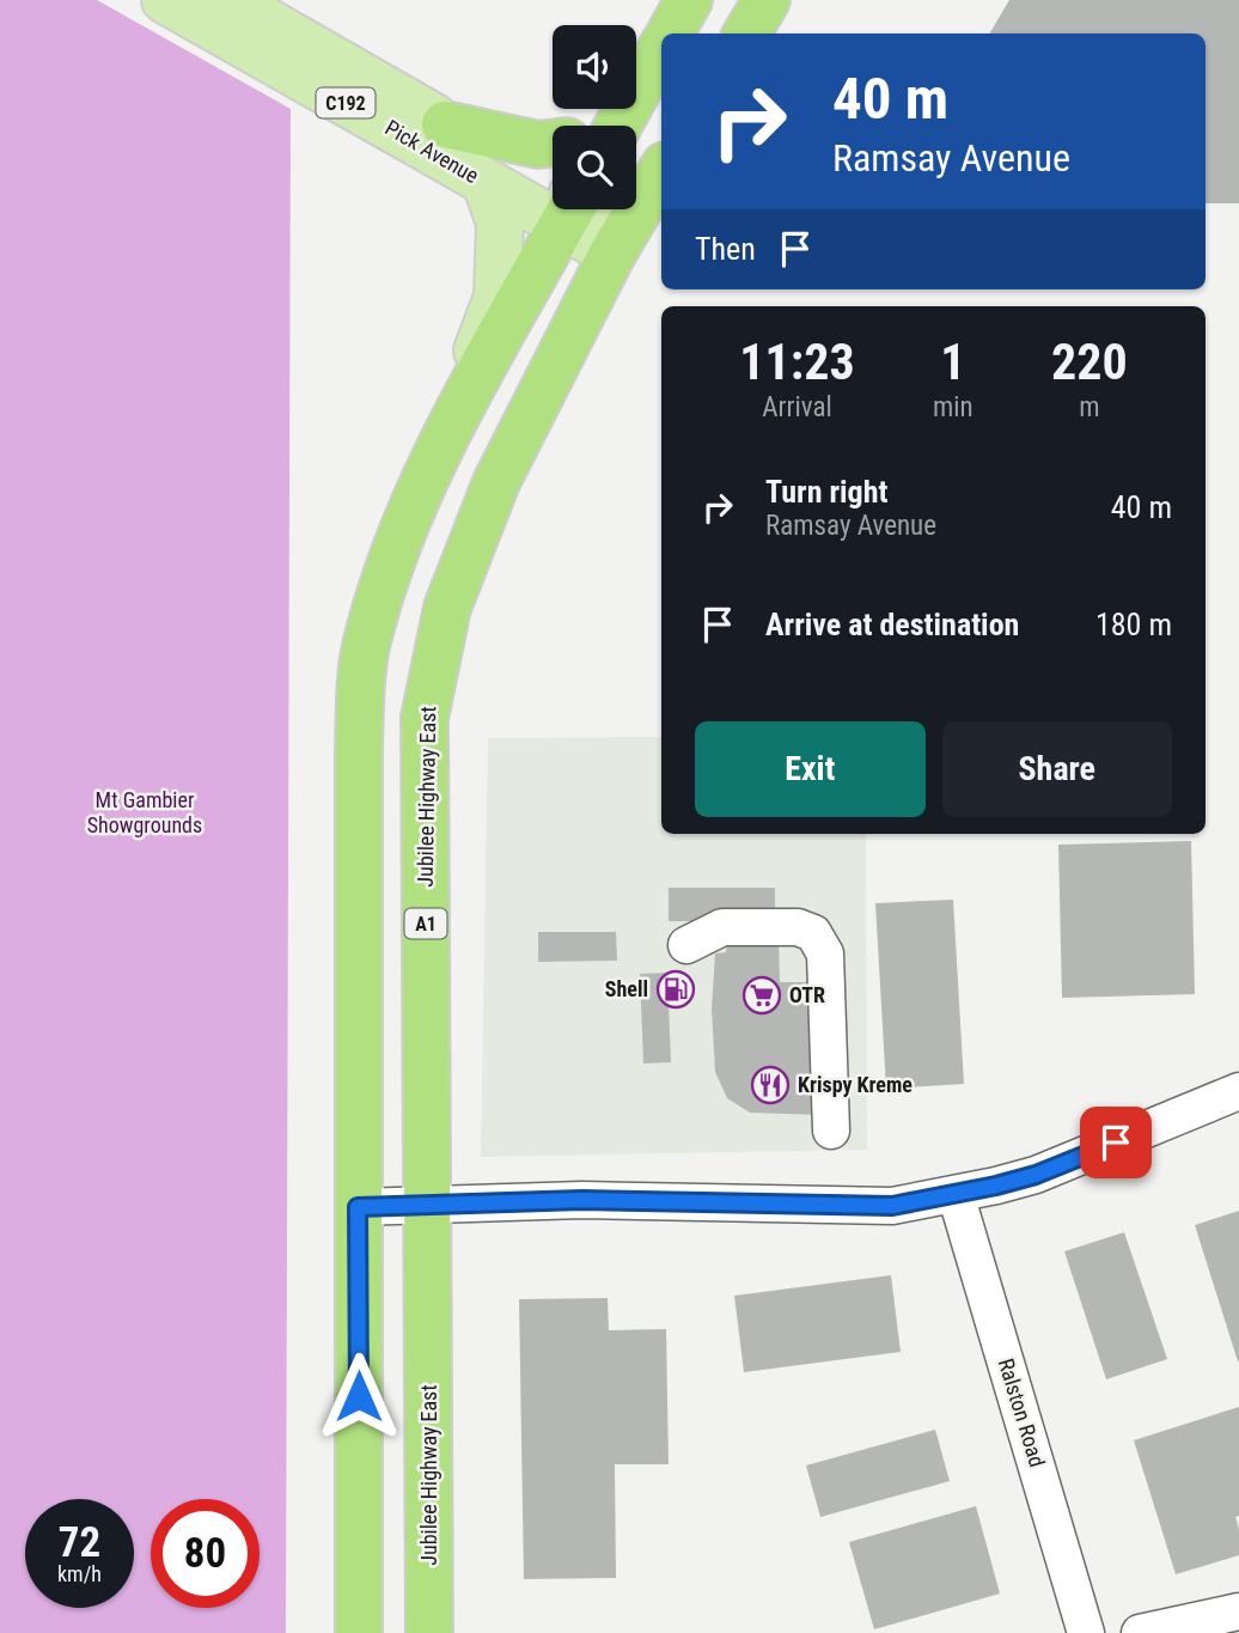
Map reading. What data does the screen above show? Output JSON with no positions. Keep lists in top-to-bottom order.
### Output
{
  "streets": {
    "highway": ["Jubilee Highway East", "A1"],
    "main road": ["C192", "Pick Avenue"],
    "street": ["Ralston Road"]
  },
  "crossings": [
    ["Pick Avenue", "Jubilee Highway East"]
  ],
  "parks": ["Mt Gambier Showgrounds"],
  "places": {
    "fuel station": ["Shell"],
    "supermarket": ["OTR"],
    "restaurant": ["Krispy Kreme"]
  },
  "page": {
    "turn": ["40 m", "Ramsay Avenue"],
    "then": "Then",
    "eta": [
      "11:23",
      "Arrival",
      "1",
      "min",
      "220",
      "m"
    ],
    "list": [
      {
        "name": "Turn right",
        "note": "Ramsay Avenue",
        "value": "40 m"
      },
      {
        "name": "Arrive at destination",
        "value": "180 m"
      }
    ],
    "buttons": ["Exit", "Share"],
    "speed": "72 km/h",
    "limit": "80"
  }
}
